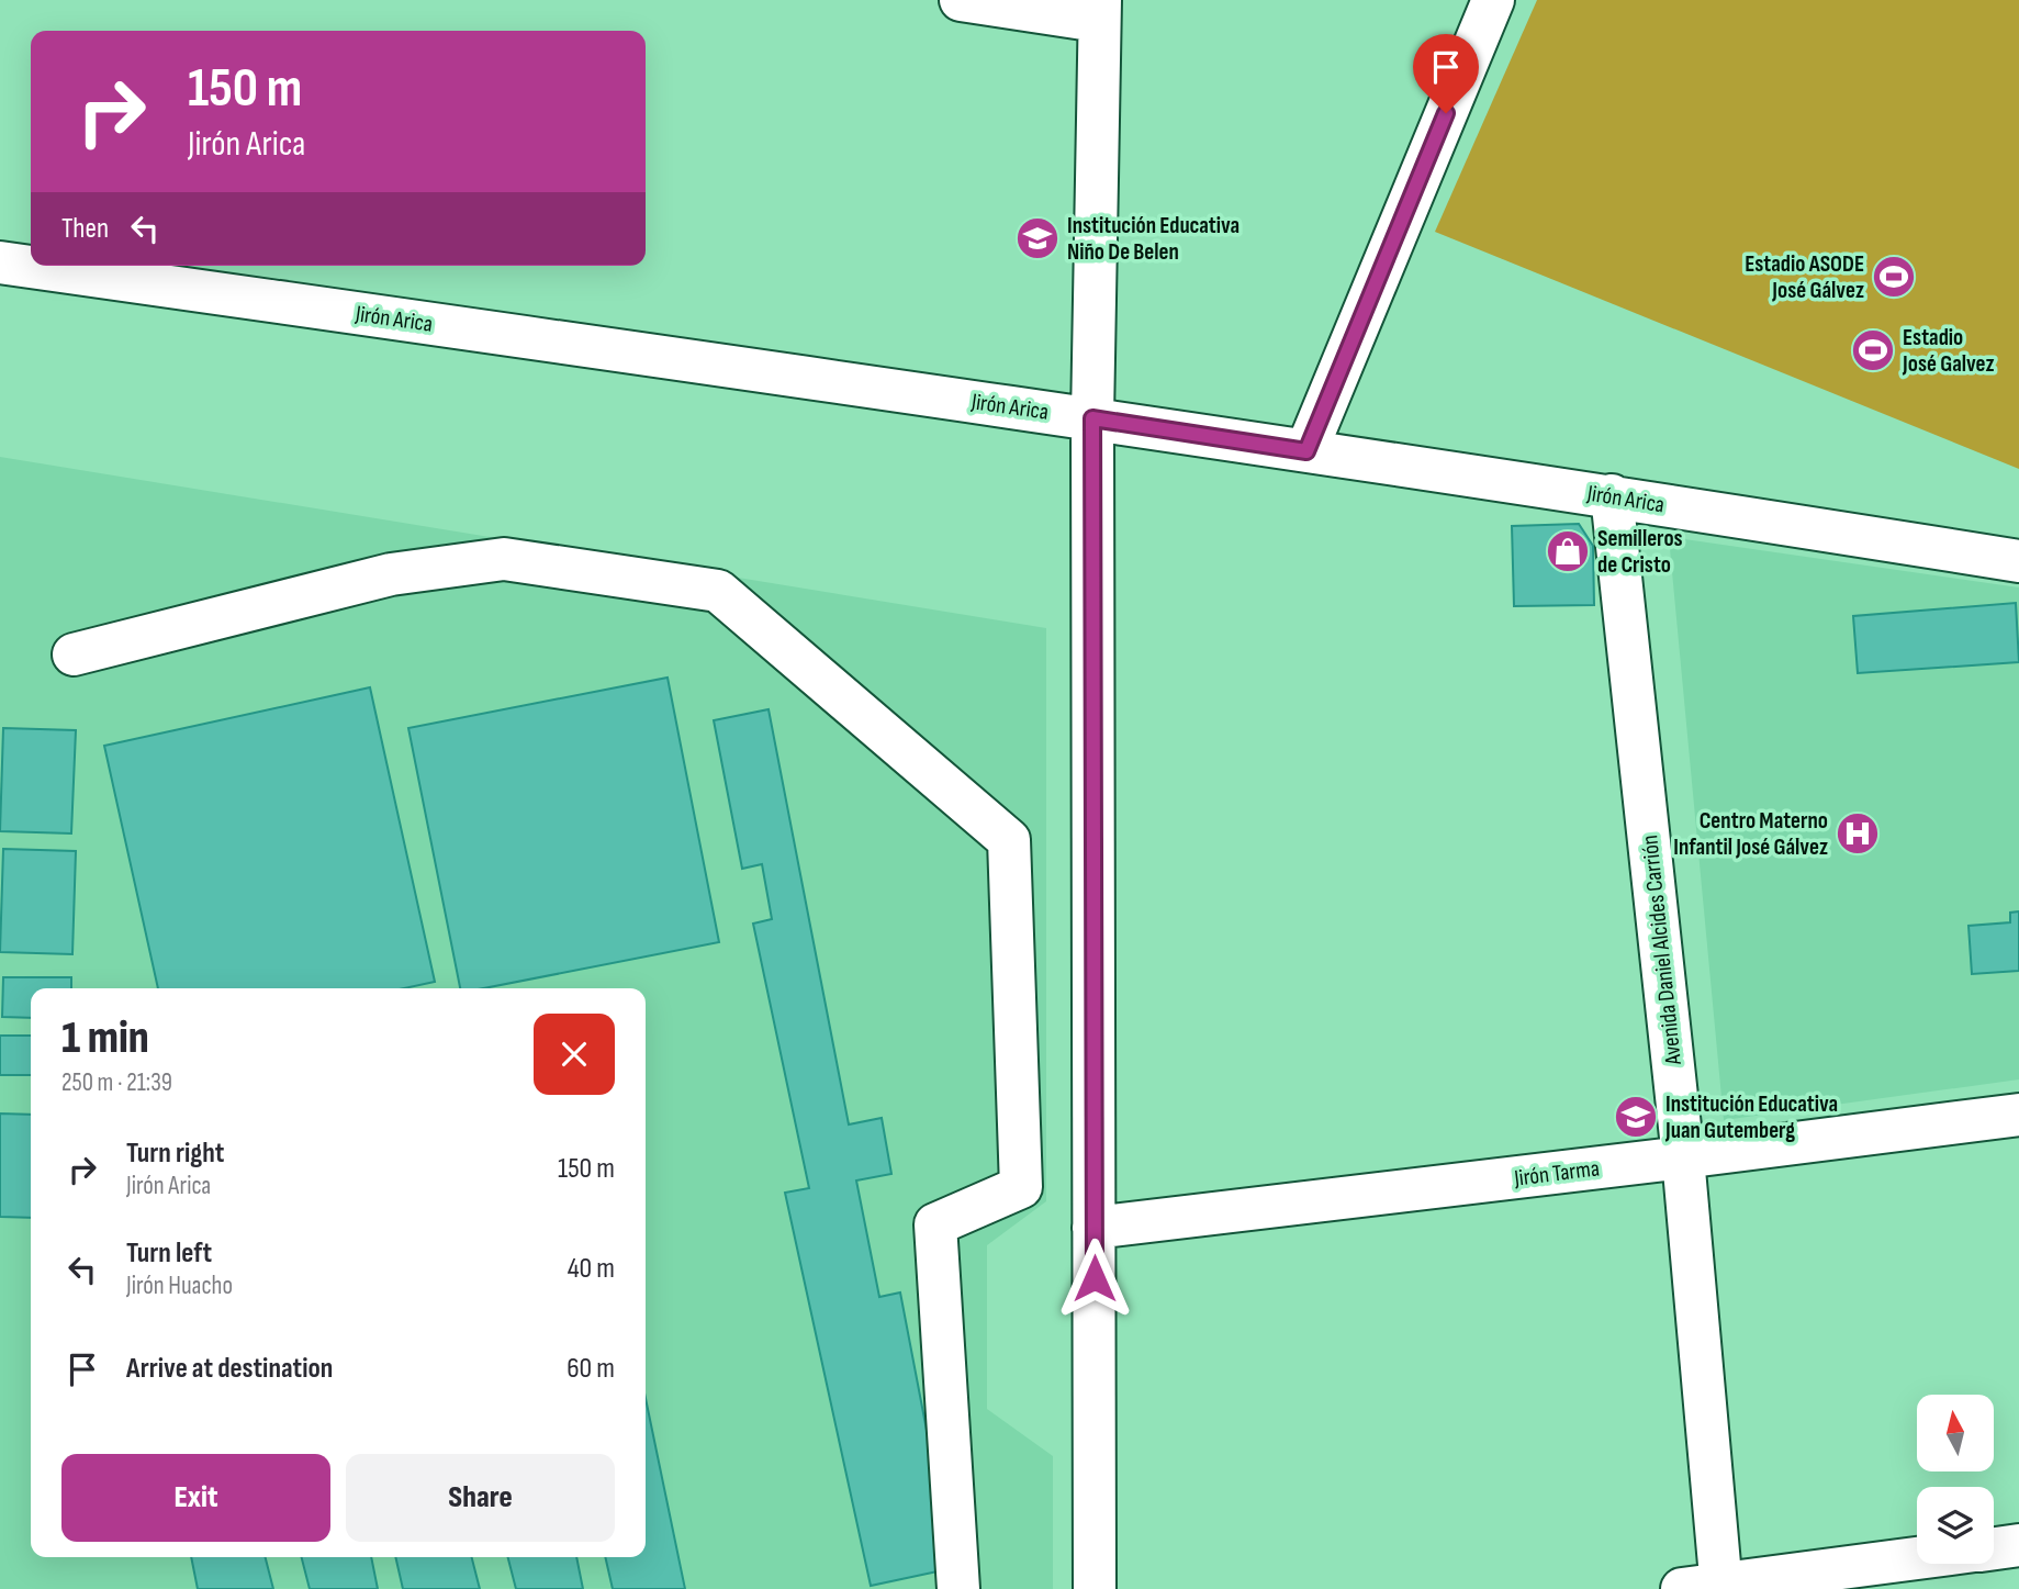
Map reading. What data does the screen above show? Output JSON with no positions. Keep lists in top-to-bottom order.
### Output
{
  "streets": {
    "street": ["Jirón Arica", "Avenida Daniel Alcides Carrión", "Jirón Tarma"]
  },
  "crossings": [
    ["Jirón Arica", "Avenida Daniel Alcides Carrión"],
    ["Avenida Daniel Alcides Carrión", "Jirón Tarma"]
  ],
  "places": {
    "school or university": ["Institución Educativa Niño De Belen", "Institución Educativa Juan Gutemberg"],
    "sports": ["Estadio ASODE José Gálvez", "Estadio José Galvez"],
    "shop": ["Semilleros de Cristo"],
    "hospital": ["Centro Materno Infantil José Gálvez"]
  },
  "north": "top",
  "page": {
    "turn": ["150 m", "Jirón Arica"],
    "then": "Then",
    "heading": ["1 min", "250 m · 21:39"],
    "list": [
      {
        "name": "Turn right",
        "note": "Jirón Arica",
        "value": "150 m"
      },
      {
        "name": "Turn left",
        "note": "Jirón Huacho",
        "value": "40 m"
      },
      {
        "name": "Arrive at destination",
        "value": "60 m"
      }
    ],
    "buttons": ["Exit", "Share"]
  }
}
